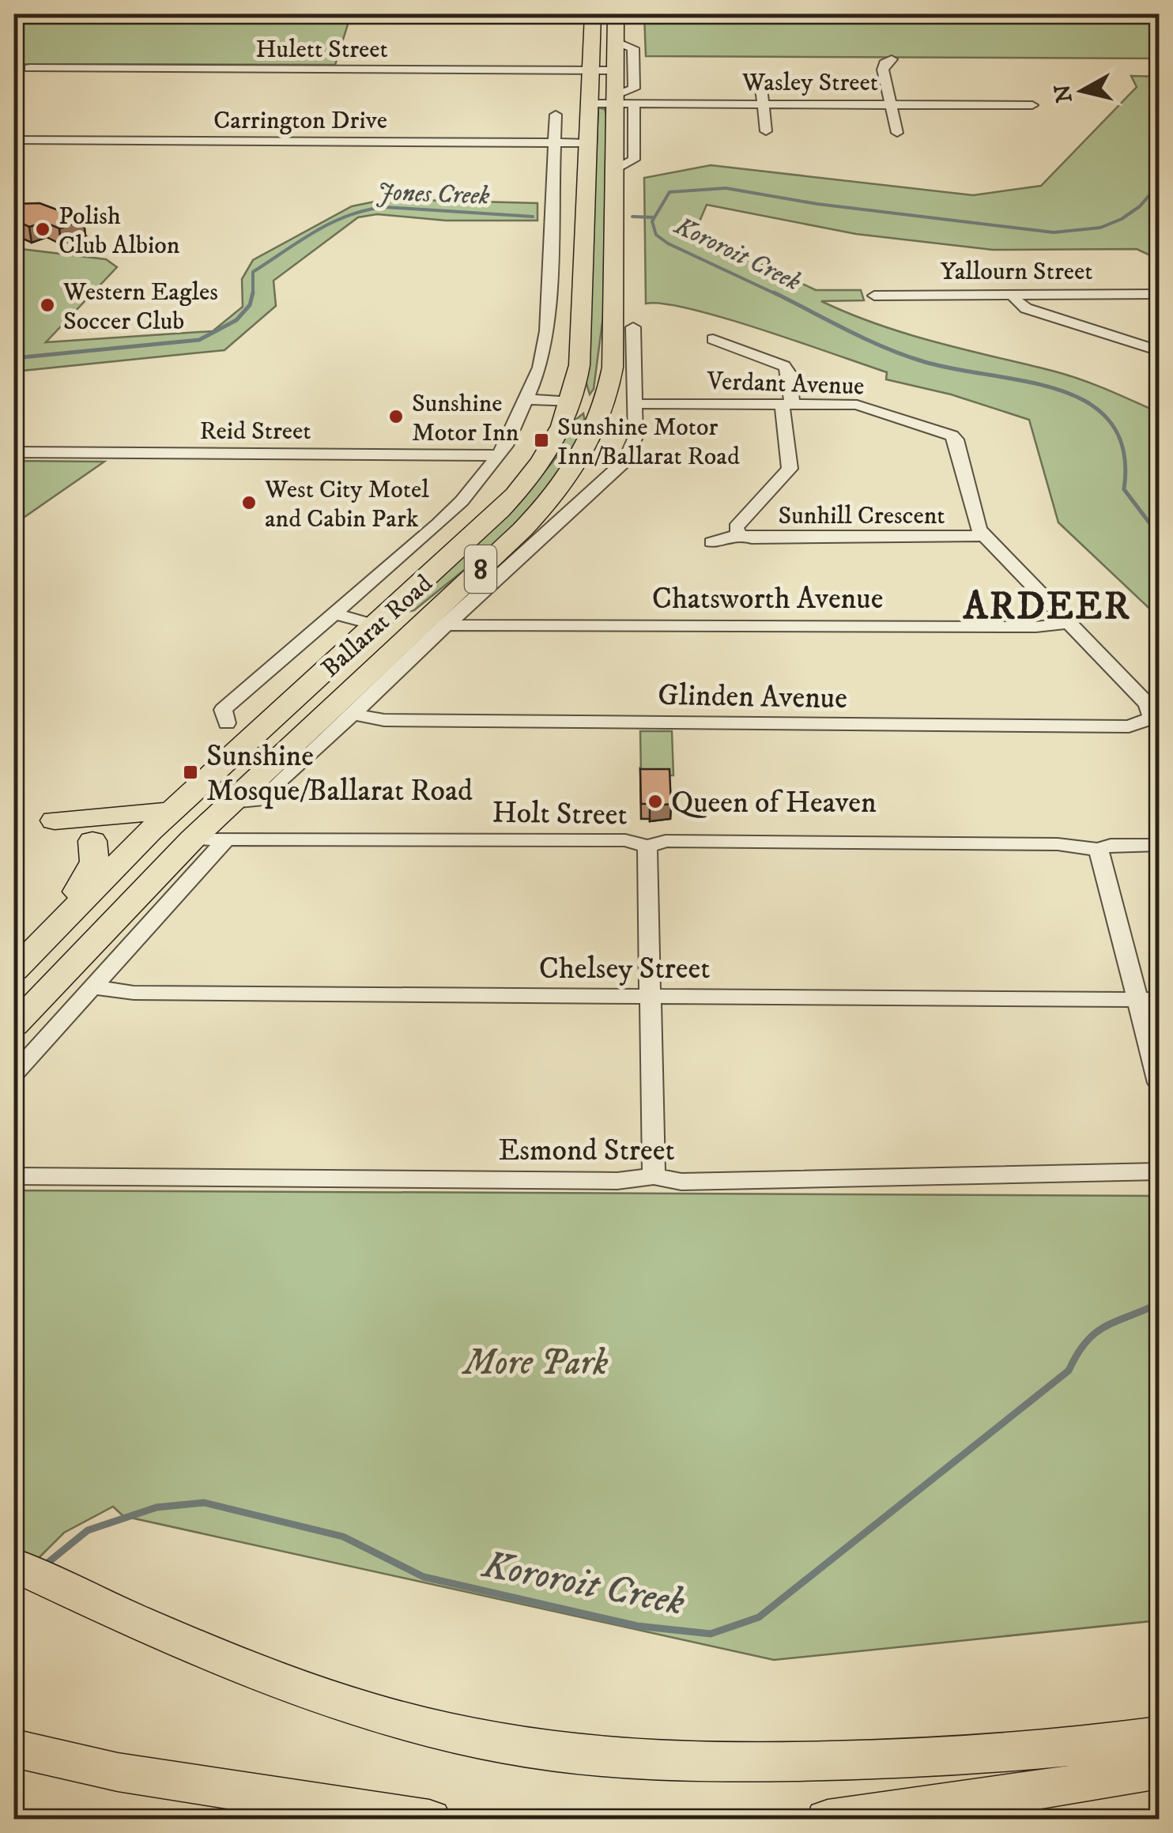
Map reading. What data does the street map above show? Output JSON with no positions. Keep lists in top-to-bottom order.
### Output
{
  "streets": {
    "highway": ["8", "Ballarat Road"],
    "street": [
      "Hulett Street",
      "Wasley Street",
      "Carrington Drive",
      "Yallourn Street",
      "Verdant Avenue",
      "Reid Street",
      "Sunhill Crescent",
      "Chatsworth Avenue",
      "Glinden Avenue",
      "Holt Street",
      "Chelsey Street",
      "Esmond Street"
    ]
  },
  "crossings": [
    ["Hulett Street", "Ballarat Road"],
    ["Wasley Street", "Ballarat Road"],
    ["Carrington Drive", "Ballarat Road"],
    ["Verdant Avenue", "Sunhill Crescent"],
    ["Verdant Avenue", "Chatsworth Avenue"],
    ["Verdant Avenue", "Glinden Avenue"],
    ["Reid Street", "Ballarat Road"],
    ["Chatsworth Avenue", "Ballarat Road"],
    ["Ballarat Road", "Glinden Avenue"],
    ["Ballarat Road", "Holt Street"]
  ],
  "districts": ["ARDEER"],
  "water": ["Jones Creek", "Kororoit Creek"],
  "parks": ["More Park"],
  "places": {
    "other": [
      "Polish Club Albion",
      "Western Eagles Soccer Club",
      "Sunshine Motor Inn",
      "West City Motel and Cabin Park",
      "Queen of Heaven"
    ],
    "transit": ["Sunshine Motor Inn/Ballarat Road", "Sunshine Mosque/Ballarat Road"]
  },
  "north": "left"
}
